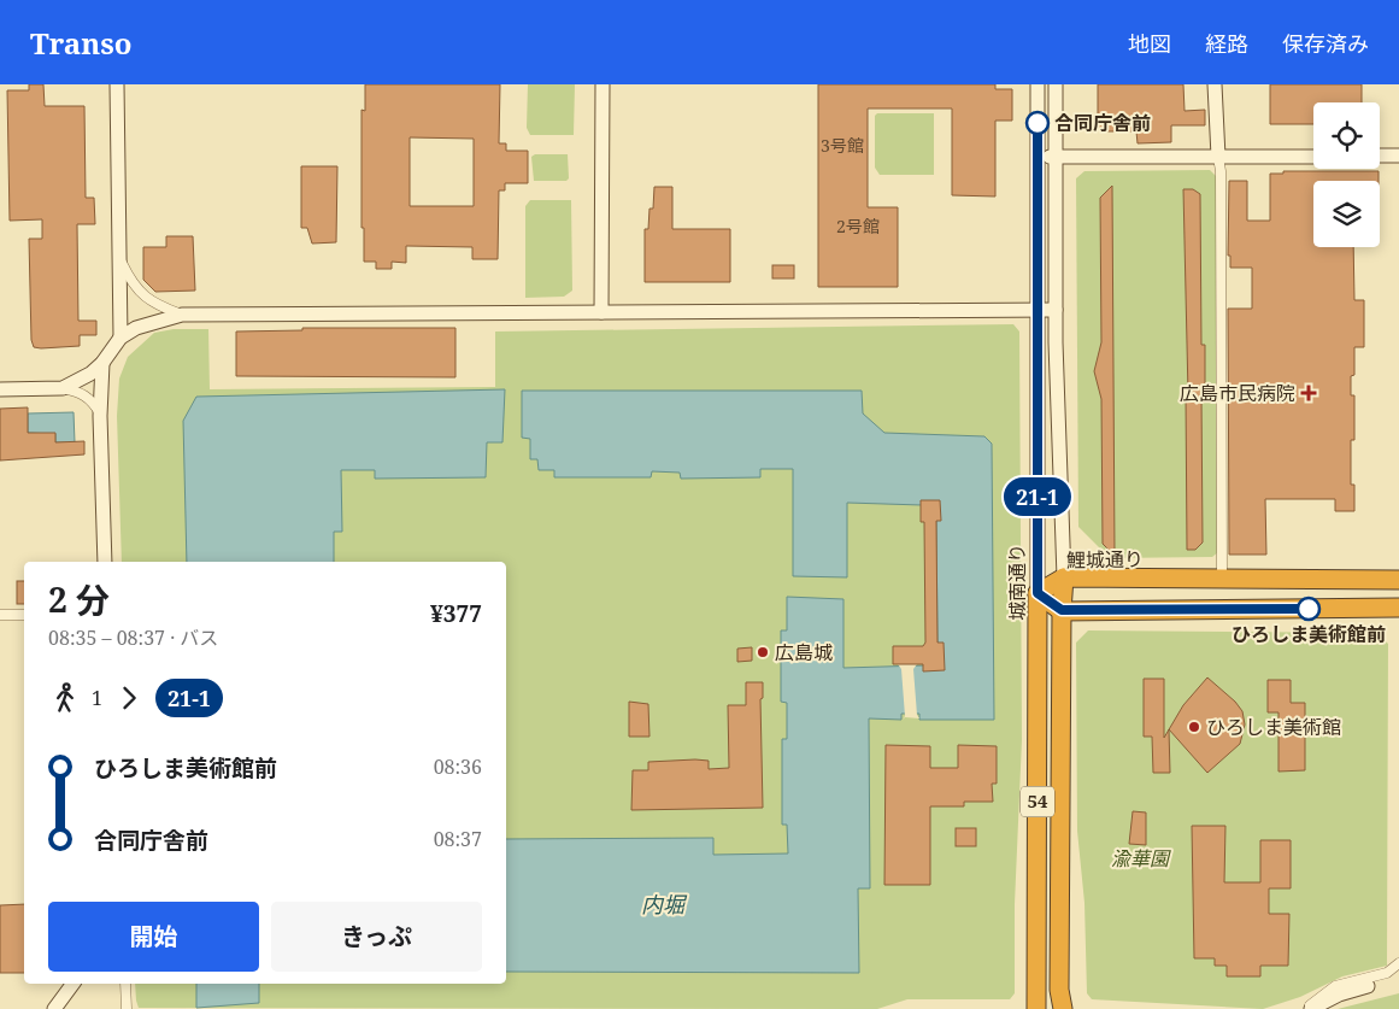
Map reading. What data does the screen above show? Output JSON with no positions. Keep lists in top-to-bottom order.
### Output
{
  "streets": {
    "highway": ["鯉城通り", "城南通り", "54"]
  },
  "crossings": [
    ["鯉城通り", "城南通り"]
  ],
  "water": ["内堀"],
  "parks": ["渝華園"],
  "places": {
    "other": [
      "合同庁舎前",
      "ひろしま美術館前",
      "広島城",
      "ひろしま美術館"
    ],
    "health": ["広島市民病院"]
  },
  "lines": ["bus line 21-1"],
  "house_numbers": ["3号館", "2号館"],
  "page": {
    "header": "Transo",
    "nav": ["地図", "経路", "保存済み"],
    "on_map": "21-1",
    "heading": ["2 分", "08:35 – 08:37 · バス", "¥377"],
    "legs": ["1", "21-1"],
    "list": [
      {
        "name": "ひろしま美術館前",
        "value": "08:36"
      },
      {
        "name": "合同庁舎前",
        "value": "08:37"
      }
    ],
    "buttons": ["開始", "きっぷ"]
  }
}
